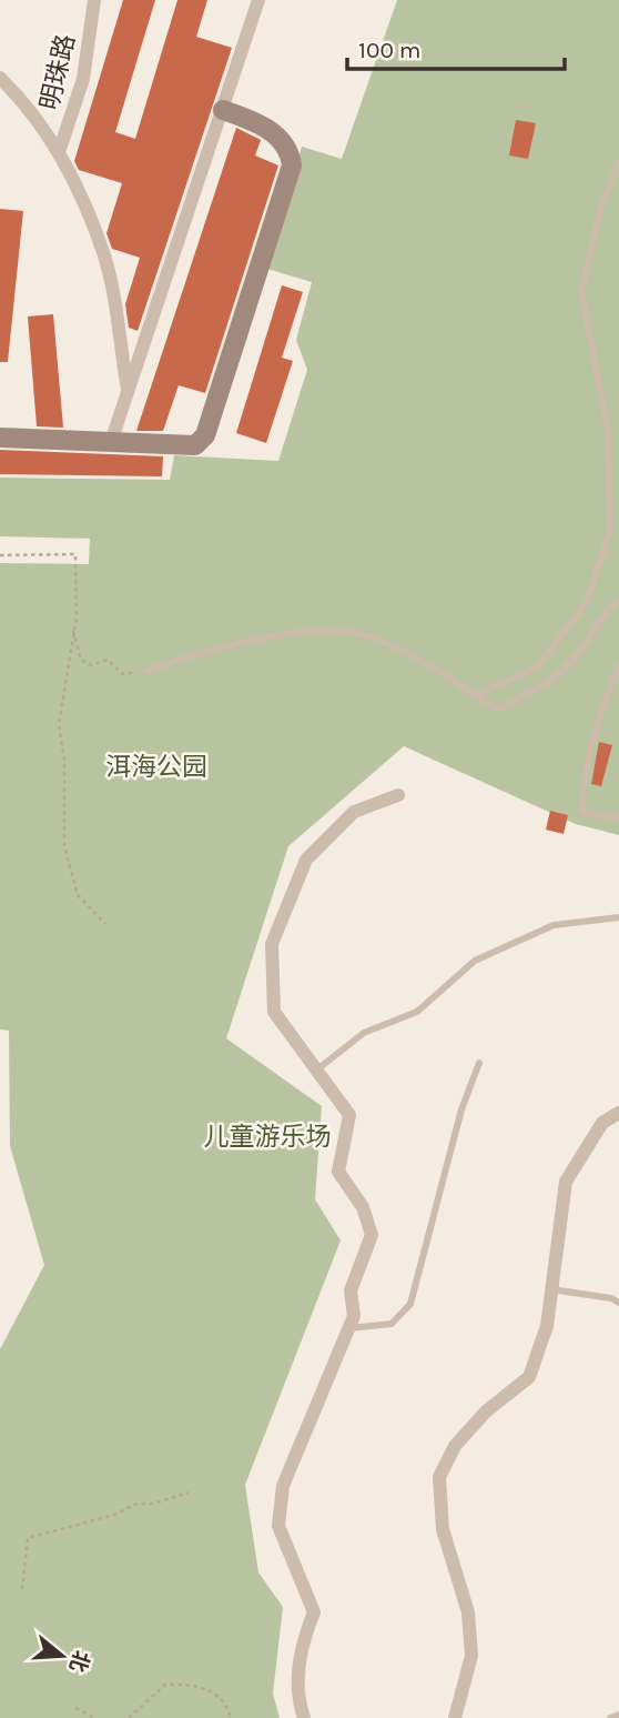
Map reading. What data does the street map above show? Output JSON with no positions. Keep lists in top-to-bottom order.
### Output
{
  "streets": {
    "street": ["明珠路"]
  },
  "parks": ["洱海公园", "儿童游乐场"],
  "scale_bar": "100 m",
  "north": "right"
}
